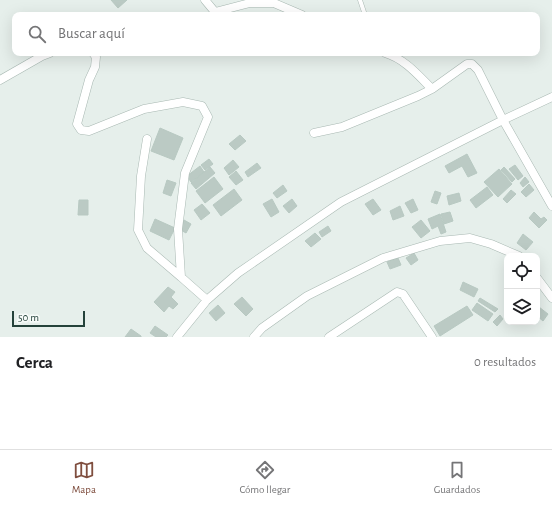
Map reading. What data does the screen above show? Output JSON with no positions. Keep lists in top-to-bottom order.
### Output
{
  "scale_bar": "50 m",
  "page": {
    "search": "Buscar aquí",
    "scale": "50 m",
    "heading": ["Cerca", "0 resultados"],
    "nav": ["Mapa", "Cómo llegar", "Guardados"]
  }
}
